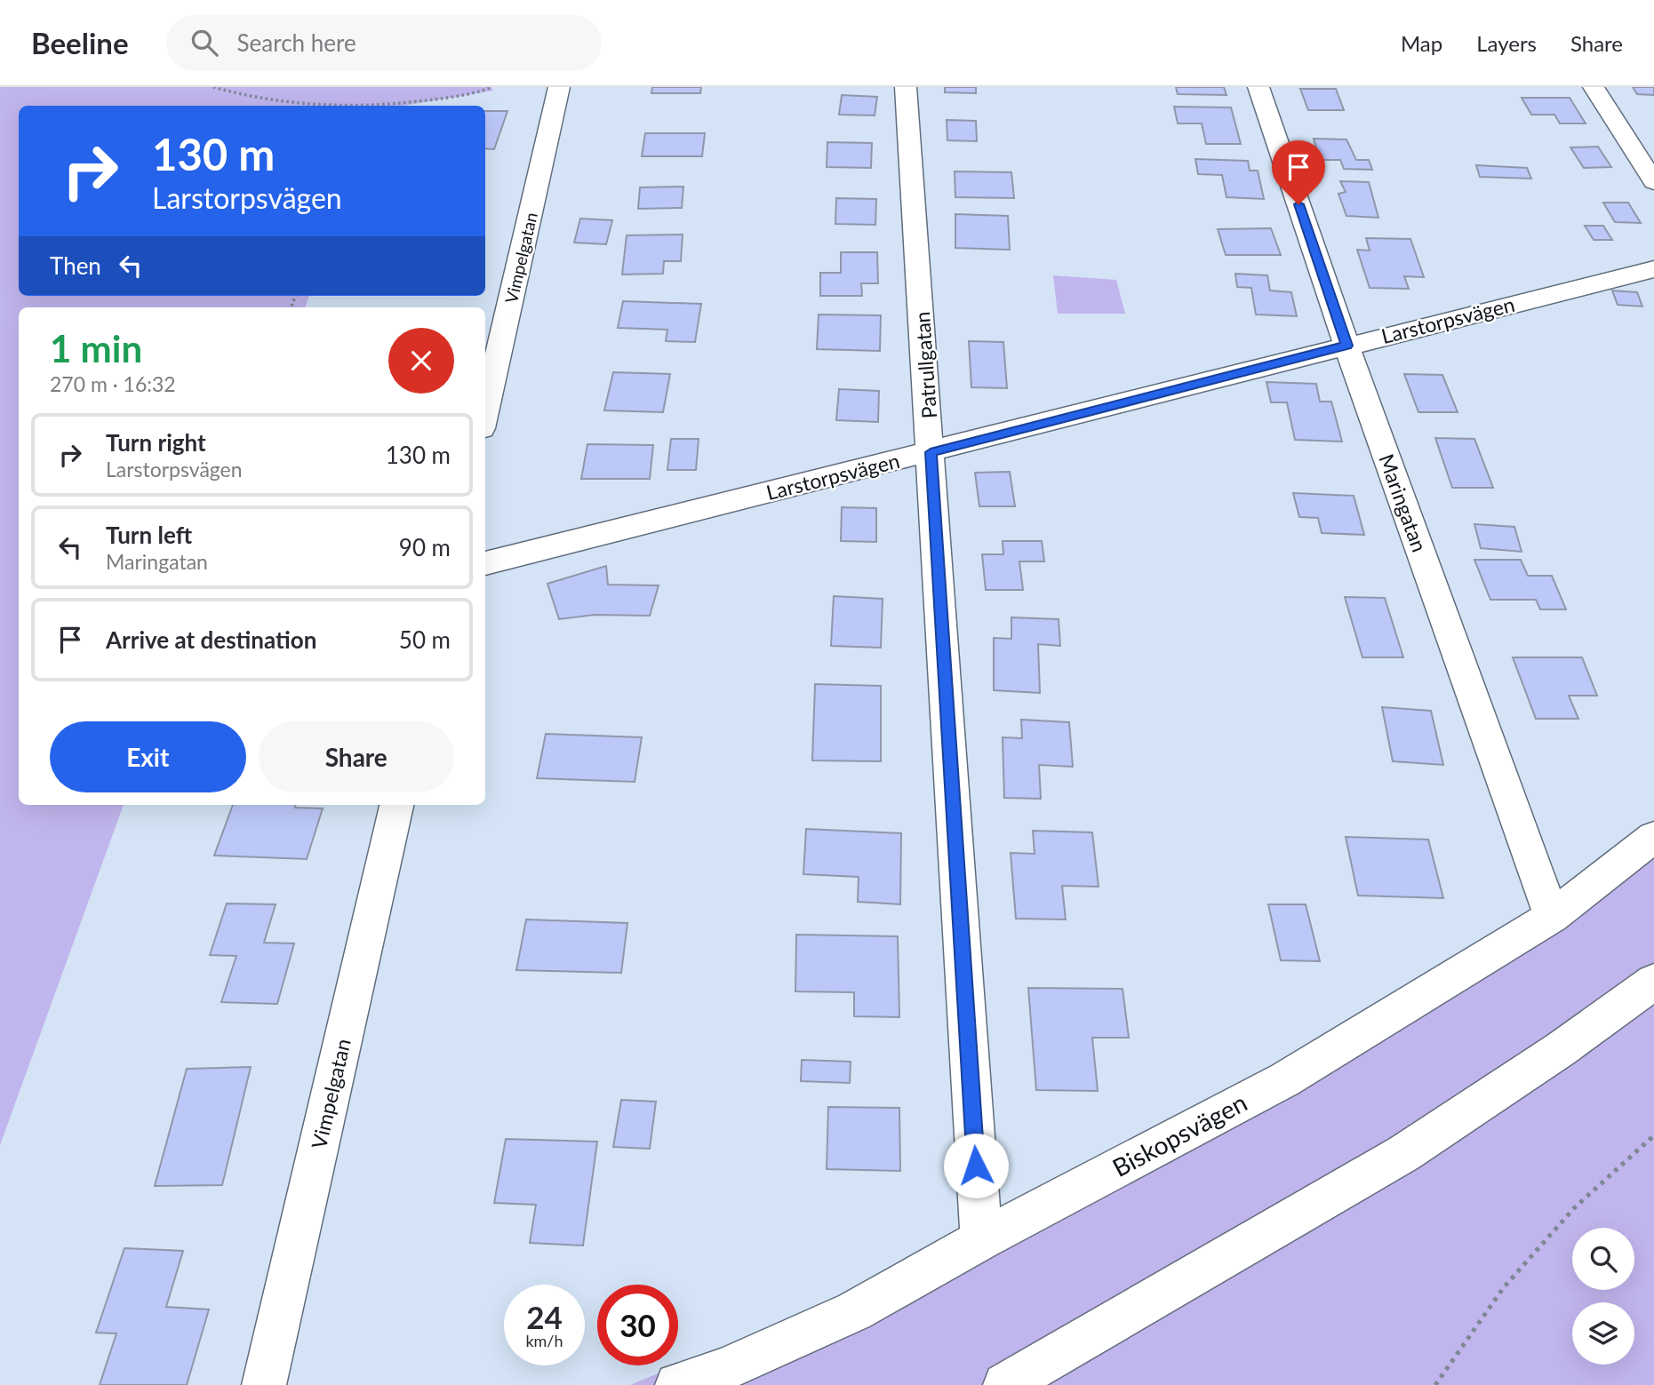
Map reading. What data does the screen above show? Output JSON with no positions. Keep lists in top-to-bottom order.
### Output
{
  "streets": {
    "street": [
      "Vimpelgatan",
      "Larstorpsvägen",
      "Patrullgatan",
      "Maringatan",
      "Biskopsvägen"
    ]
  },
  "crossings": [
    ["Larstorpsvägen", "Patrullgatan"],
    ["Larstorpsvägen", "Maringatan"],
    ["Patrullgatan", "Biskopsvägen"],
    ["Maringatan", "Biskopsvägen"]
  ],
  "page": {
    "header": "Beeline",
    "search": "Search here",
    "nav": ["Map", "Layers", "Share"],
    "turn": ["130 m", "Larstorpsvägen"],
    "then": "Then",
    "heading": ["1 min", "270 m · 16:32"],
    "list": [
      {
        "name": "Turn right",
        "note": "Larstorpsvägen",
        "value": "130 m"
      },
      {
        "name": "Turn left",
        "note": "Maringatan",
        "value": "90 m"
      },
      {
        "name": "Arrive at destination",
        "value": "50 m"
      }
    ],
    "buttons": ["Exit", "Share"],
    "speed": "24 km/h",
    "limit": "30"
  }
}
